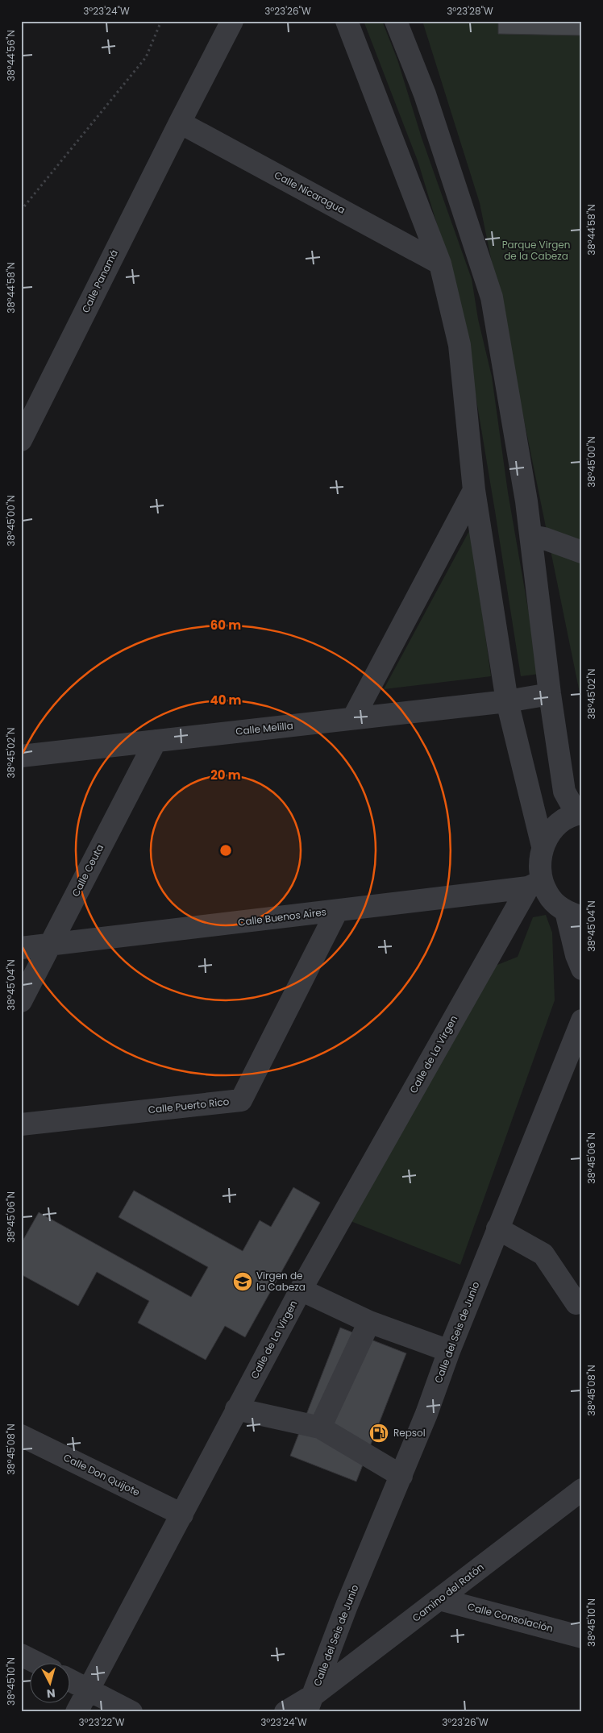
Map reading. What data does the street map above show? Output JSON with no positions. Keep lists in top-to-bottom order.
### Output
{
  "streets": {
    "street": [
      "Calle Nicaragua",
      "Calle Panamá",
      "Calle Melilla",
      "Calle Ceuta",
      "Calle Buenos Aires",
      "Calle de La Virgen",
      "Calle Puerto Rico",
      "Calle del Seis de Junio",
      "Calle Don Quijote",
      "Camino del Ratón",
      "Calle Consolación"
    ]
  },
  "crossings": [
    ["Calle Nicaragua", "Calle Panamá"],
    ["Calle Melilla", "Calle Ceuta"],
    ["Calle Ceuta", "Calle Buenos Aires"],
    ["Calle Buenos Aires", "Calle de La Virgen"],
    ["Calle Buenos Aires", "Calle Puerto Rico"],
    ["Calle de La Virgen", "Calle Don Quijote"],
    ["Calle del Seis de Junio", "Camino del Ratón"],
    ["Camino del Ratón", "Calle Consolación"]
  ],
  "parks": ["Parque Virgen de la Cabeza"],
  "places": {
    "school or university": ["Virgen de la Cabeza"],
    "fuel station": ["Repsol"]
  },
  "north": "bottom",
  "coordinates": [
    "3°23'24\"W",
    "3°23'26\"W",
    "3°23'28\"W",
    "38°44'56\"N",
    "38°44'58\"N",
    "38°45'00\"N",
    "38°45'02\"N",
    "38°45'04\"N",
    "38°45'06\"N",
    "38°45'08\"N",
    "38°45'10\"N",
    "3°23'22\"W"
  ],
  "rings": ["60 m", "40 m", "20 m"]
}
